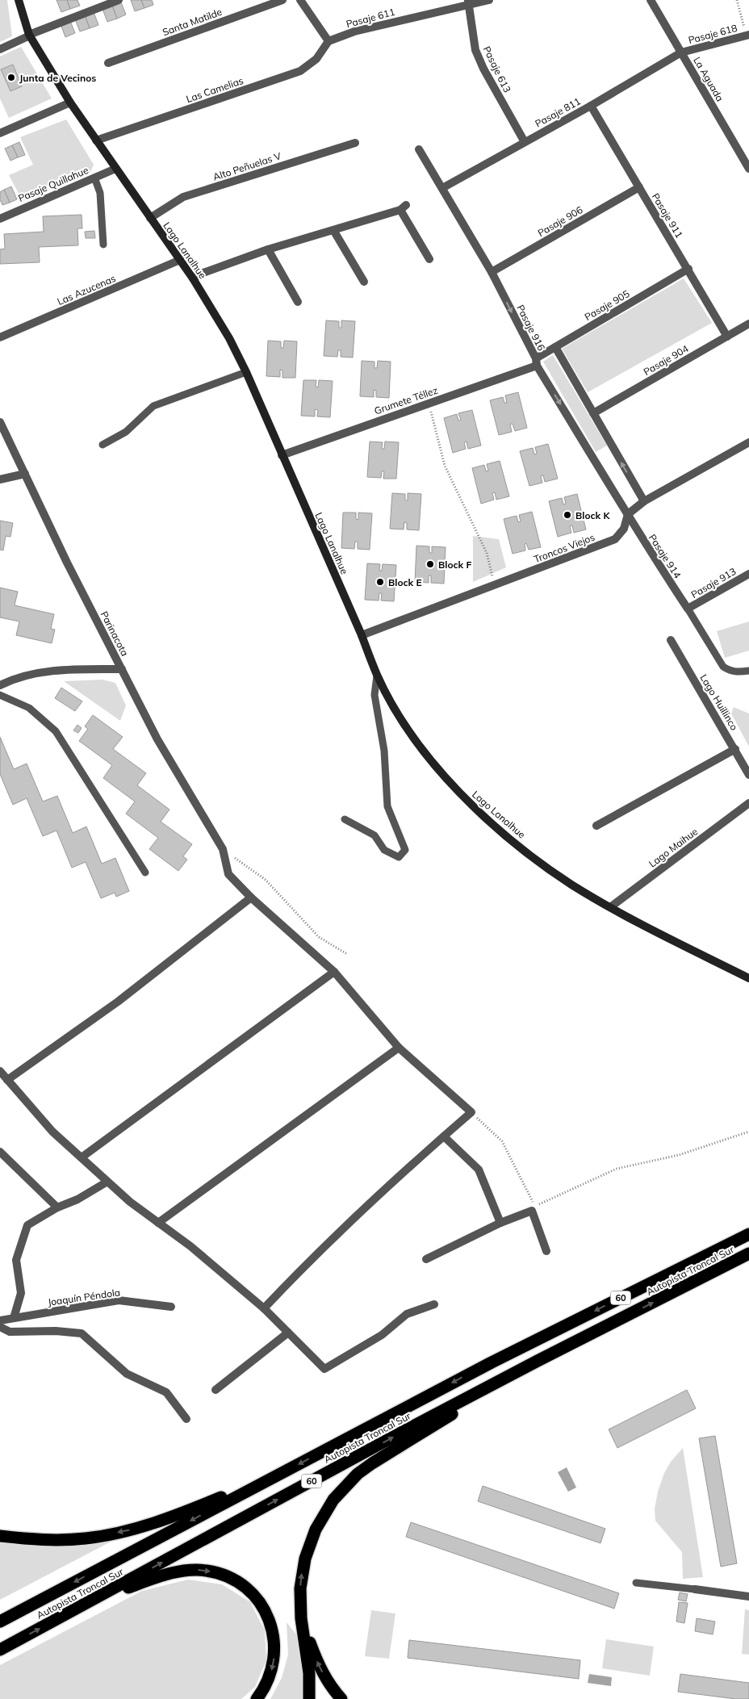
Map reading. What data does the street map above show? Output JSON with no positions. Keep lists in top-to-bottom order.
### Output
{
  "streets": {
    "highway": ["Autopista Troncal Sur", "60"],
    "main road": ["Lago Lanalhue"],
    "street": [
      "Pasaje 611",
      "Santa Matilde",
      "Pasaje 618",
      "Pasaje 613",
      "La Aguada",
      "Las Camelias",
      "Pasaje 811",
      "Alto Peñuelas V",
      "Pasaje Quillahue",
      "Pasaje 911",
      "Pasaje 906",
      "Las Azucenas",
      "Pasaje 905",
      "Pasaje 916",
      "Pasaje 904",
      "Grumete Téllez",
      "Troncos Viejos",
      "Pasaje 914",
      "Pasaje 913",
      "Parinacota",
      "Lago Huillinco",
      "Lago Maihue",
      "Joaquín Péndola"
    ]
  },
  "crossings": [
    ["Pasaje 611", "Pasaje 613"],
    ["Pasaje 611", "Las Camelias"],
    ["Pasaje 618", "La Aguada"],
    ["Pasaje 618", "Pasaje 811"],
    ["Pasaje 613", "Pasaje 811"],
    ["La Aguada", "Pasaje 811"],
    ["Las Camelias", "Lago Lanalhue"],
    ["Pasaje 811", "Pasaje 911"],
    ["Pasaje 811", "Pasaje 916"],
    ["Alto Peñuelas V", "Lago Lanalhue"],
    ["Pasaje Quillahue", "Lago Lanalhue"],
    ["Pasaje 911", "Pasaje 906"],
    ["Pasaje 911", "Pasaje 905"],
    ["Pasaje 911", "Pasaje 904"],
    ["Pasaje 906", "Pasaje 916"],
    ["Lago Lanalhue", "Las Azucenas"],
    ["Lago Lanalhue", "Grumete Téllez"],
    ["Lago Lanalhue", "Troncos Viejos"],
    ["Lago Lanalhue", "Lago Maihue"],
    ["Pasaje 905", "Pasaje 916"],
    ["Pasaje 905", "Grumete Téllez"],
    ["Pasaje 916", "Pasaje 904"],
    ["Pasaje 916", "Grumete Téllez"],
    ["Pasaje 916", "Troncos Viejos"],
    ["Pasaje 916", "Pasaje 914"],
    ["Troncos Viejos", "Pasaje 914"],
    ["Pasaje 914", "Pasaje 913"]
  ],
  "places": [
    "Junta de Vecinos",
    "Block K",
    "Block F",
    "Block E"
  ]
}
